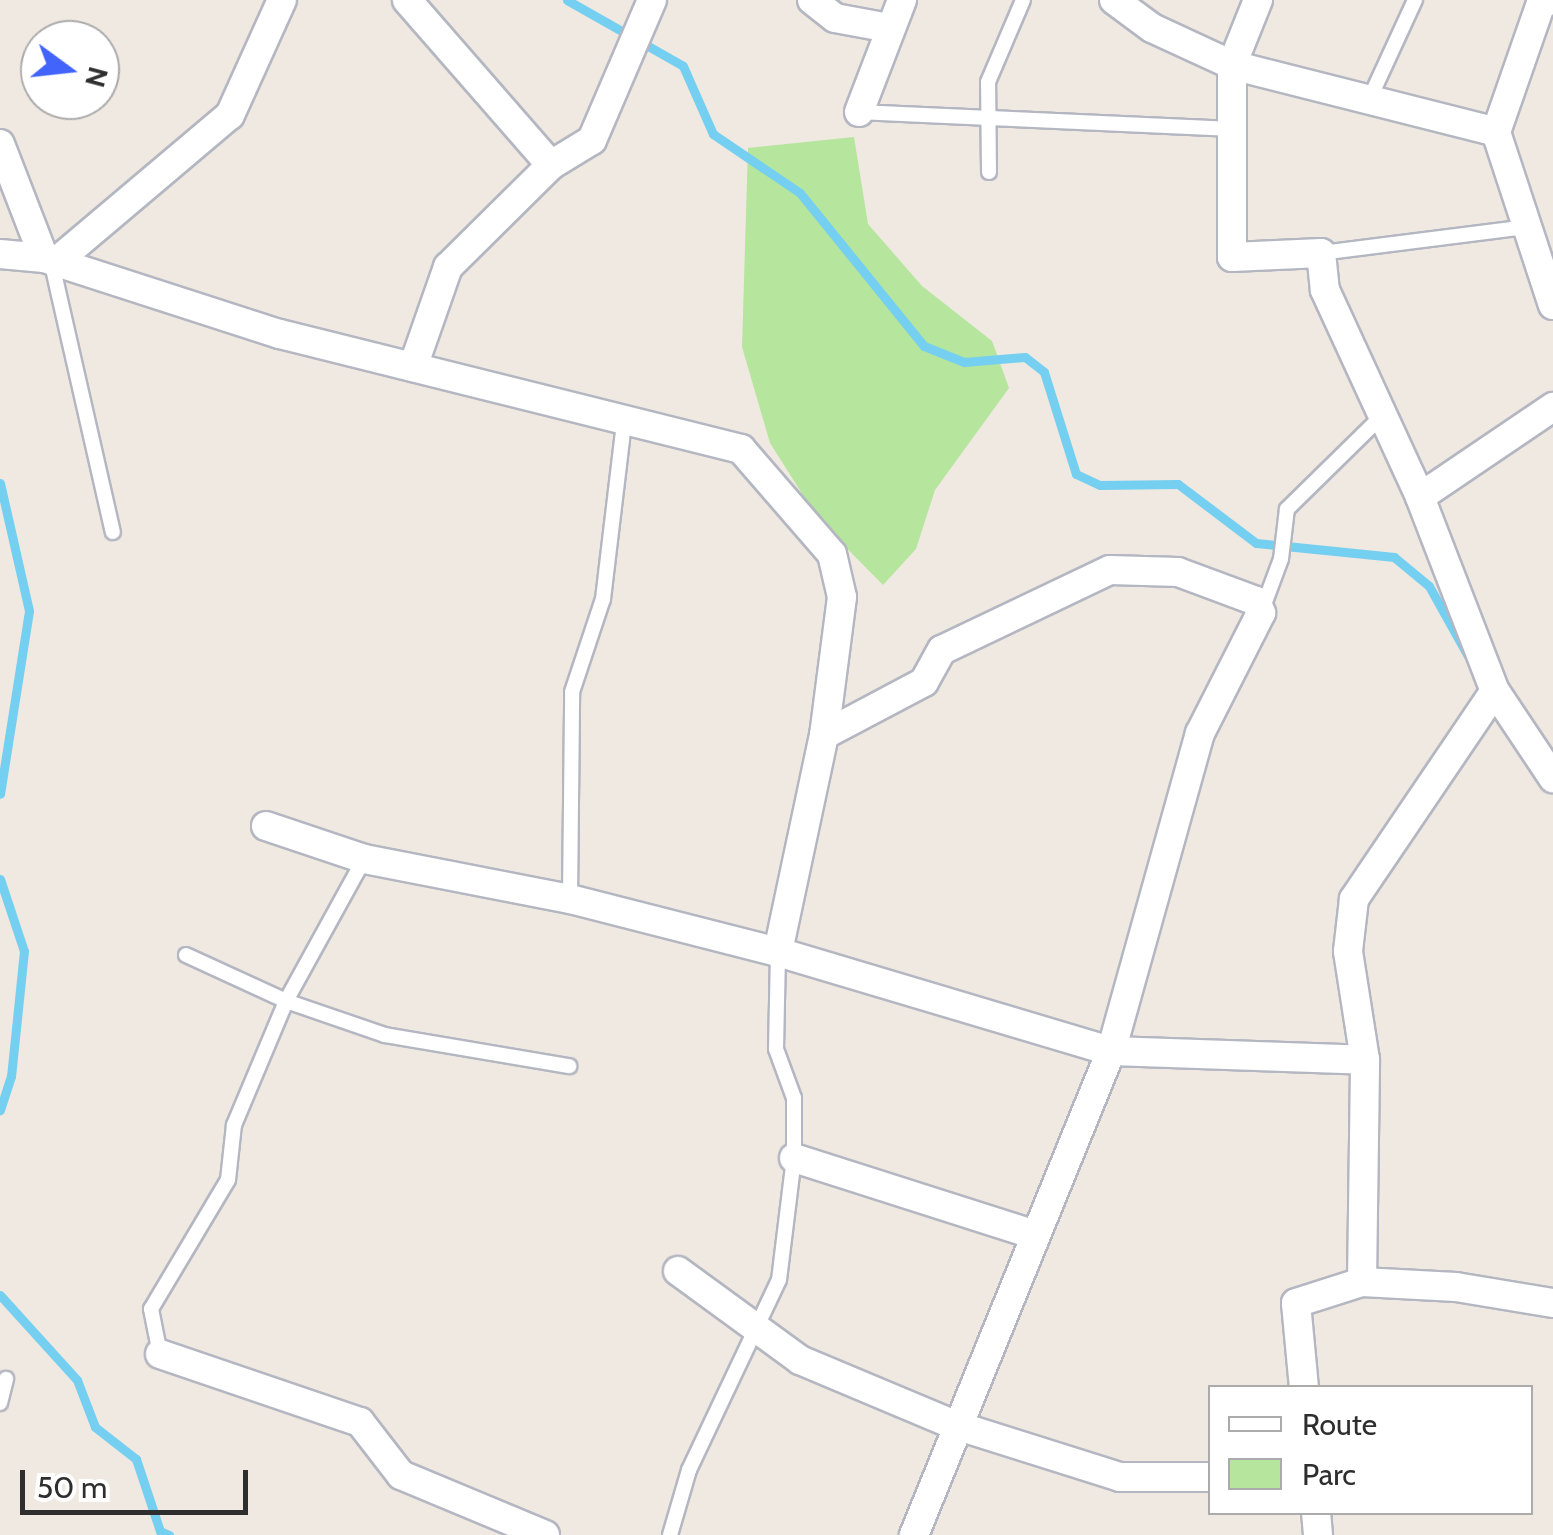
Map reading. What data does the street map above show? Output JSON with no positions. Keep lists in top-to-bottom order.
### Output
{
  "legend": ["Route", "Parc"],
  "scale_bar": "50 m",
  "north": "right"
}
